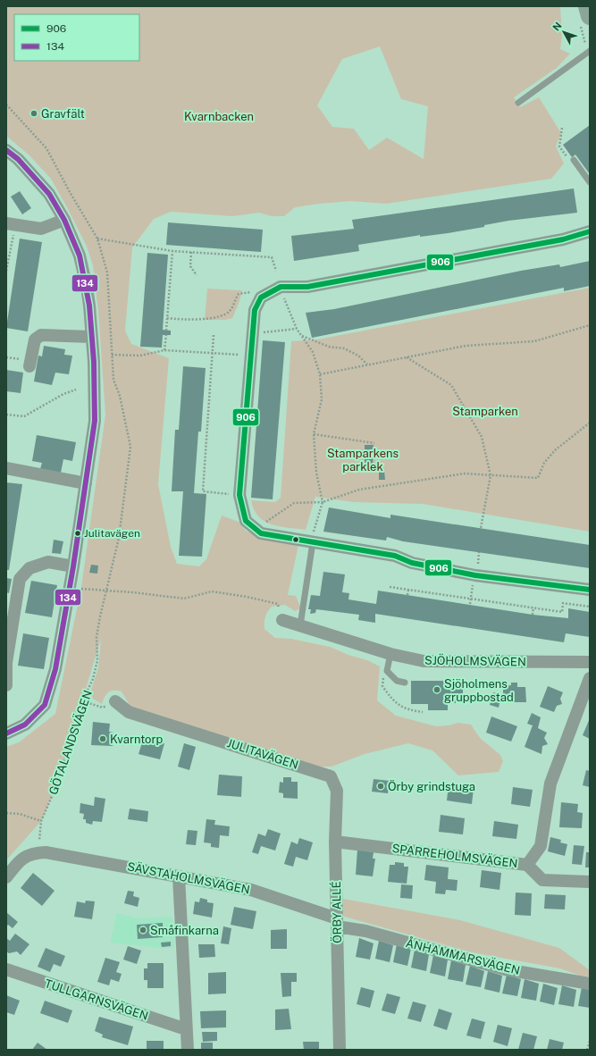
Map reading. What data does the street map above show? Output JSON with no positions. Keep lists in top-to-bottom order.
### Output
{
  "streets": {
    "street": [
      "SJÖHOLMSVÄGEN",
      "JULITAVÄGEN",
      "SPARREHOLMSVÄGEN",
      "SÄVSTAHOLMSVÄGEN",
      "ÖRBY ALLÉ",
      "ÅNHAMMARSVÄGEN",
      "TULLGARNSVÄGEN"
    ],
    "path": ["GÖTALANDSVÄGEN"]
  },
  "crossings": [
    ["GÖTALANDSVÄGEN", "SÄVSTAHOLMSVÄGEN"],
    ["JULITAVÄGEN", "ÖRBY ALLÉ"],
    ["SPARREHOLMSVÄGEN", "ÖRBY ALLÉ"],
    ["SÄVSTAHOLMSVÄGEN", "ÖRBY ALLÉ"],
    ["SÄVSTAHOLMSVÄGEN", "ÅNHAMMARSVÄGEN"],
    ["ÖRBY ALLÉ", "ÅNHAMMARSVÄGEN"]
  ],
  "parks": ["Kvarnbacken", "Stamparken", "Stamparkens parklek"],
  "places": [
    "Gravfält",
    "Julitavägen",
    "Sjöholmens gruppbostad",
    "Kvarntorp",
    "Örby grindstuga",
    "Småfinkarna"
  ],
  "lines": ["transit line 134", "transit line 906"],
  "legend": ["906", "134"],
  "north": "top left"
}
